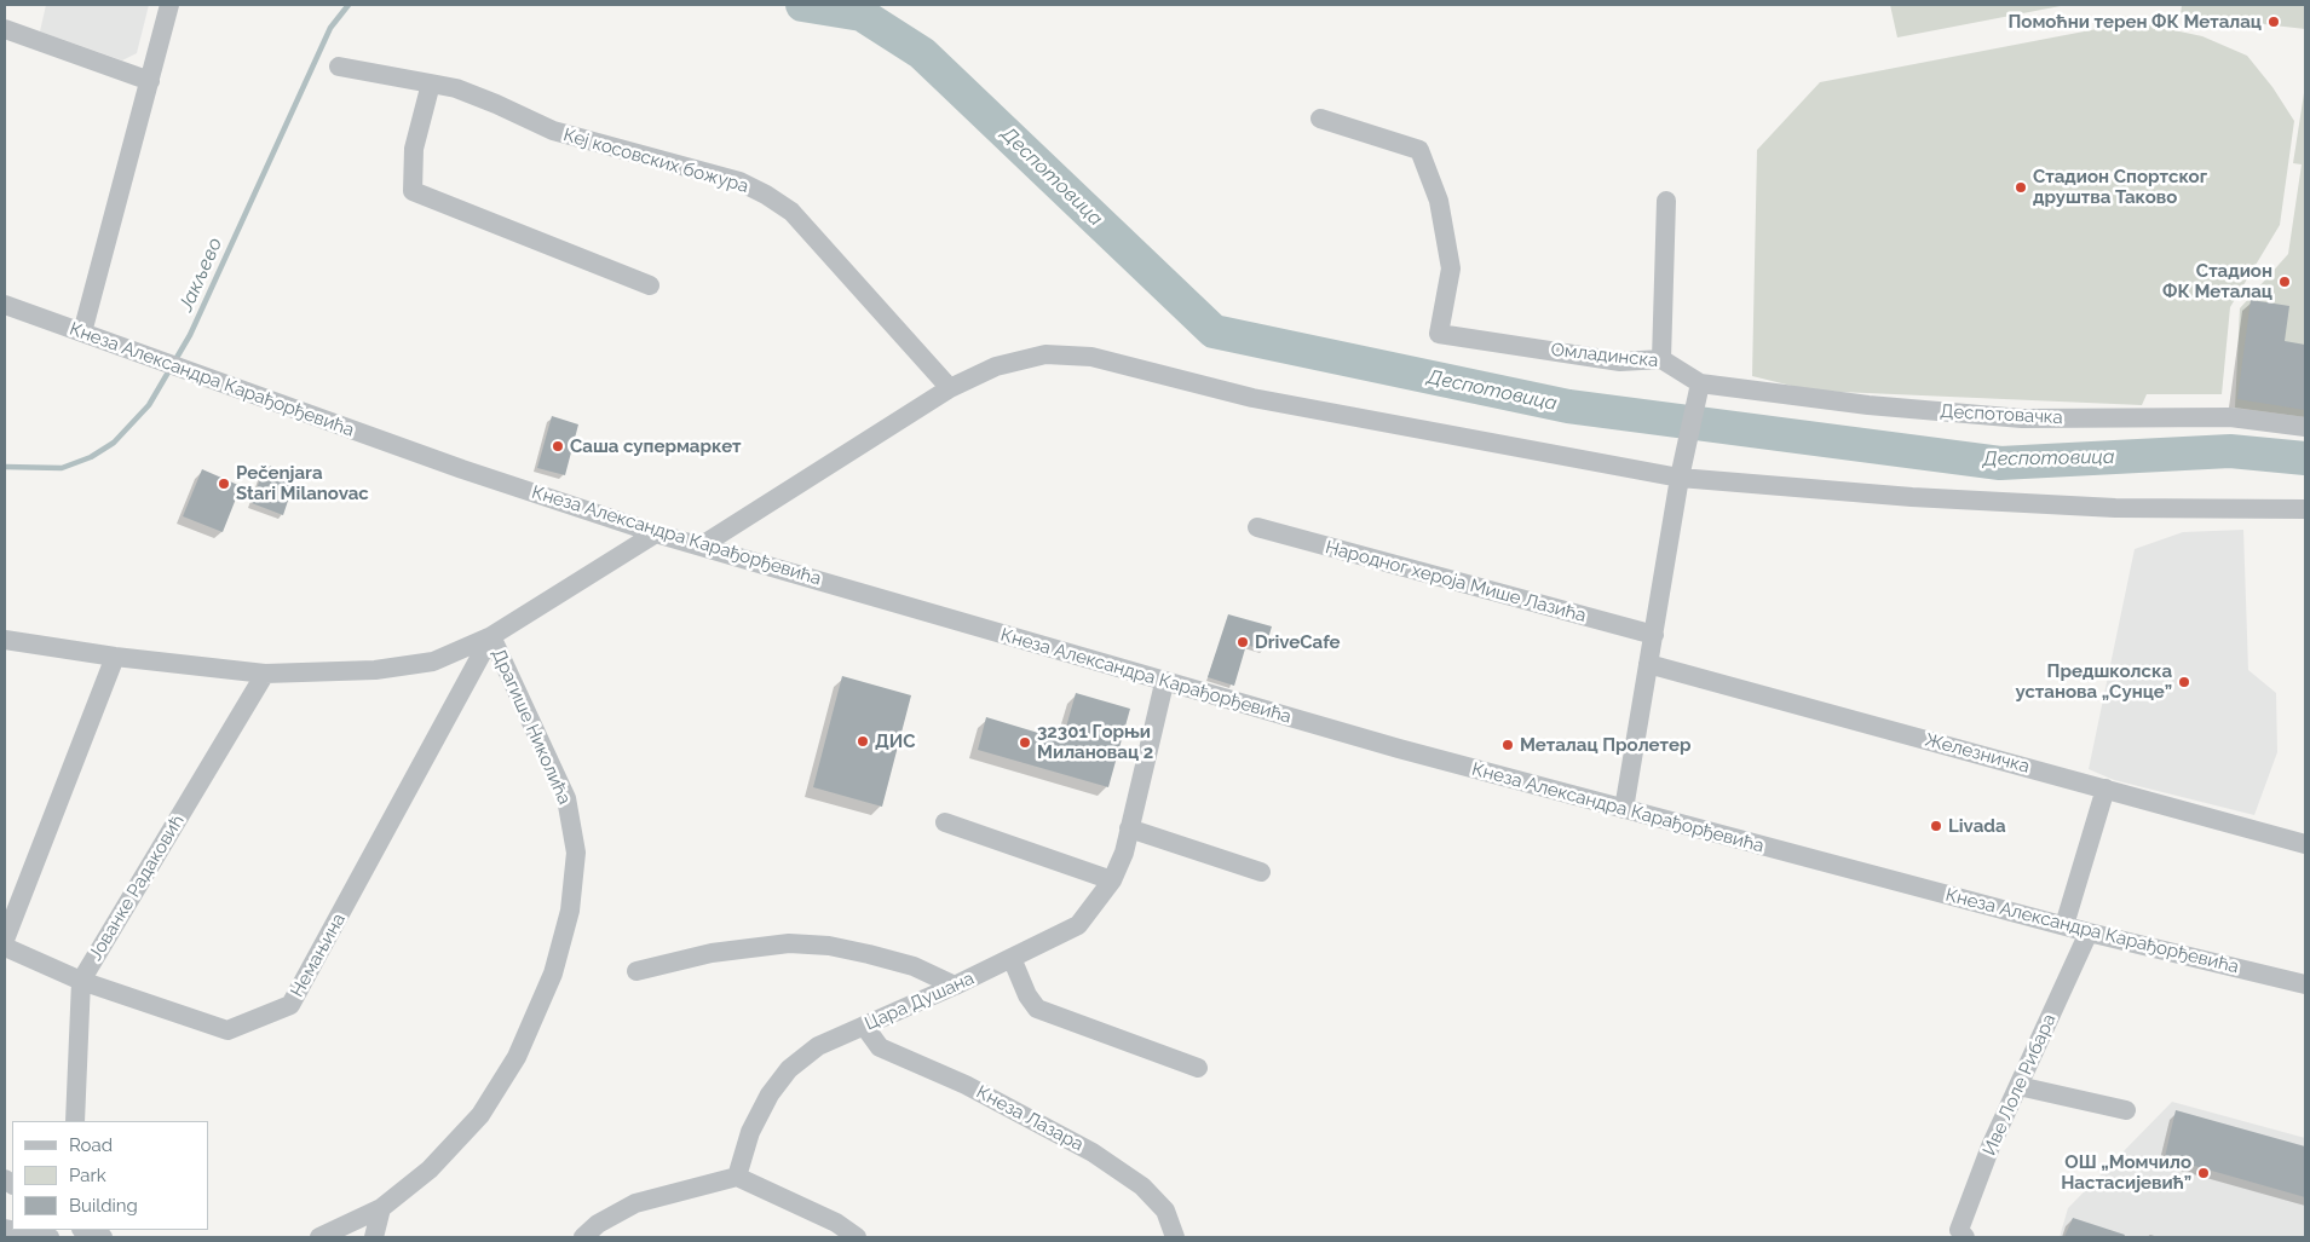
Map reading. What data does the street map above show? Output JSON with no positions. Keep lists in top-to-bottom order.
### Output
{
  "streets": {
    "street": [
      "Кеј косовских божура",
      "Омладинска",
      "Кнеза Александра Карађорђевића",
      "Деспотовачка",
      "Народног хероја Мише Лазића",
      "Драгише Николића",
      "Железничка",
      "Јованке Радаковић",
      "Немањина",
      "Цара Душана",
      "Иве Лоле Рибара",
      "Кнеза Лазара"
    ]
  },
  "crossings": [
    ["Омладинска", "Деспотовачка"],
    ["Кнеза Александра Карађорђевића", "Цара Душана"],
    ["Кнеза Александра Карађорђевића", "Иве Лоле Рибара"],
    ["Драгише Николића", "Немањина"],
    ["Јованке Радаковић", "Немањина"],
    ["Цара Душана", "Кнеза Лазара"]
  ],
  "water": ["Деспотовица", "Јакљево"],
  "places": [
    "Помоћни терен ФК Металац",
    "Стадион Спортског друштва Таково",
    "Стадион ФК Металац",
    "Саша супермаркет",
    "Pečenjara Stari Milanovac",
    "DriveCafe",
    "Предшколска установа „Сунце”",
    "ДИС",
    "32301 Горњи Милановац 2",
    "Металац Пролетер",
    "Livada",
    "ОШ „Момчило Настасијевић”"
  ],
  "legend": ["Road", "Park", "Building"]
}
